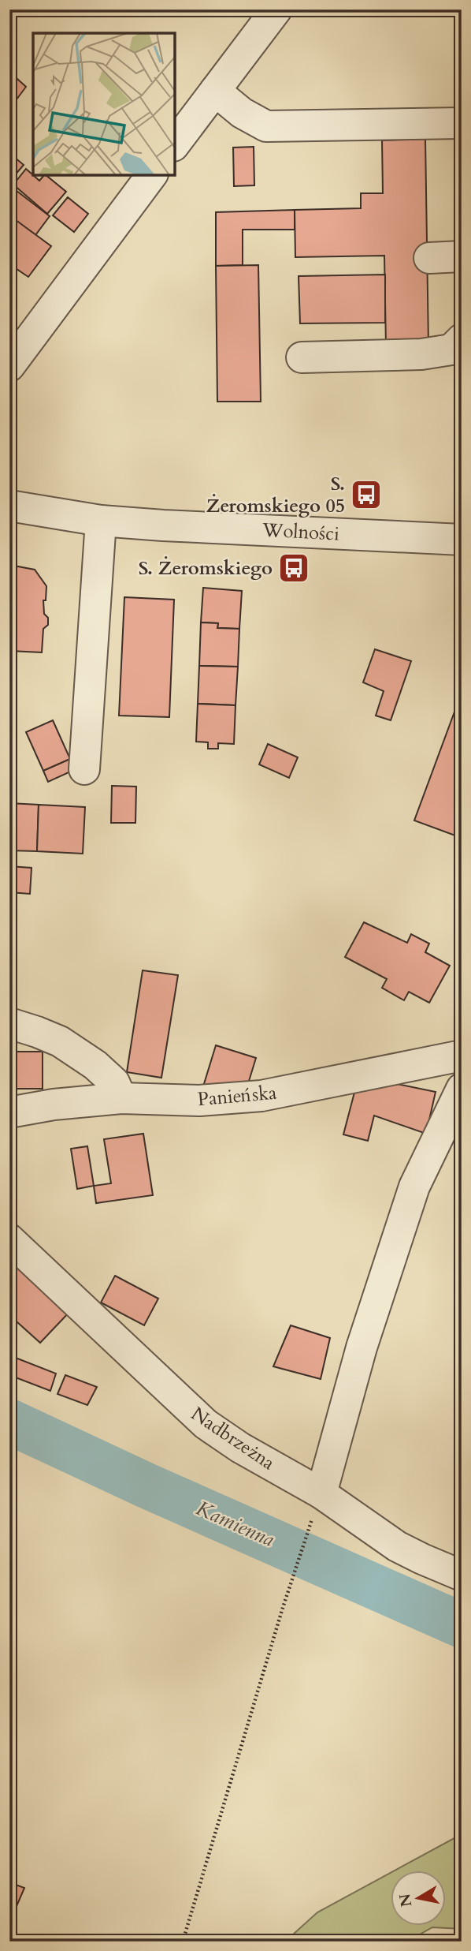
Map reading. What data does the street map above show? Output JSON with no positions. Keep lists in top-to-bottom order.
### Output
{
  "streets": {
    "street": ["Wolności", "Panieńska", "Nadbrzeżna"]
  },
  "water": ["Kamienna"],
  "places": {
    "bus stop": ["S. Żeromskiego 05", "S. Żeromskiego"]
  },
  "north": "left"
}
